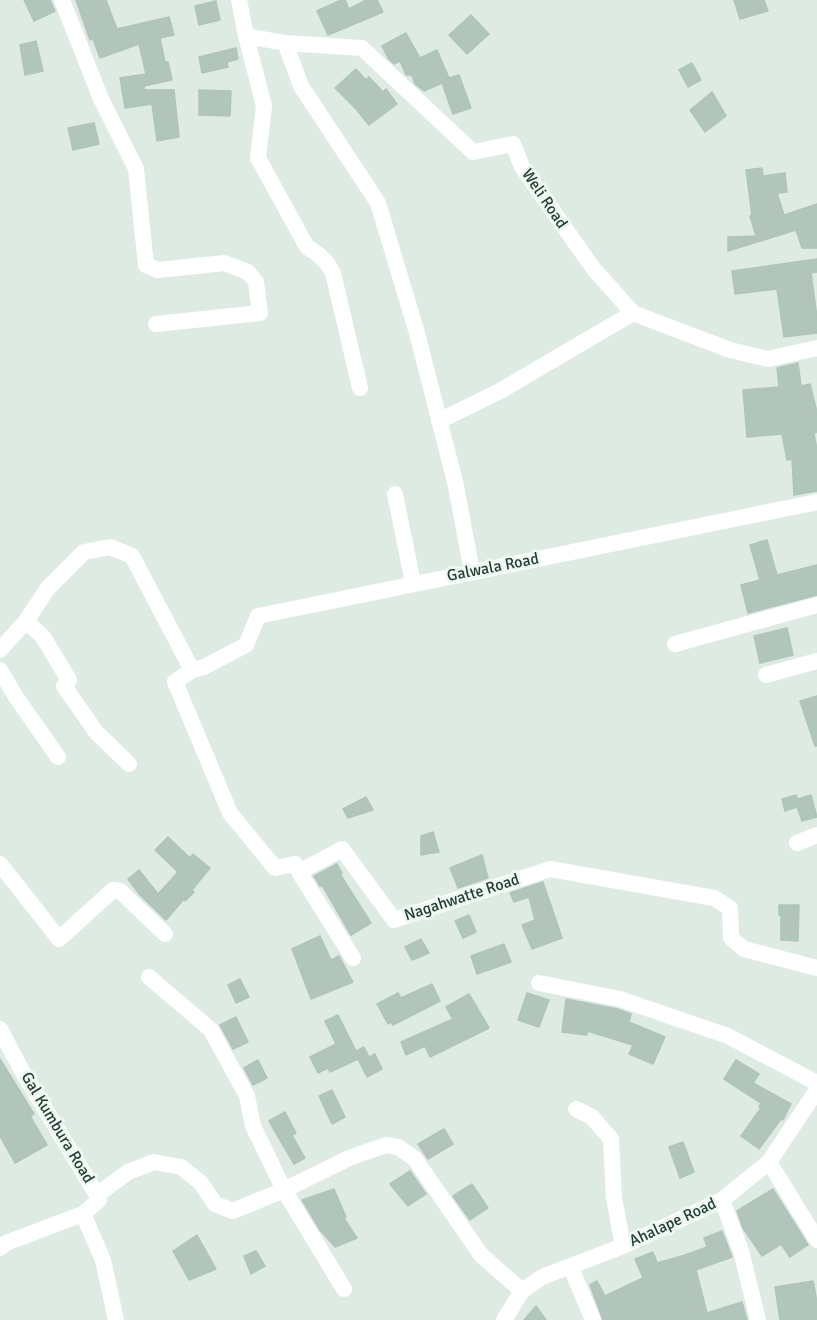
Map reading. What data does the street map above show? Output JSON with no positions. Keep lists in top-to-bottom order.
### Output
{
  "streets": {
    "street": [
      "Weli Road",
      "Galwala Road",
      "Nagahwatte Road",
      "Gal Kumbura Road",
      "Ahalape Road"
    ]
  }
}
